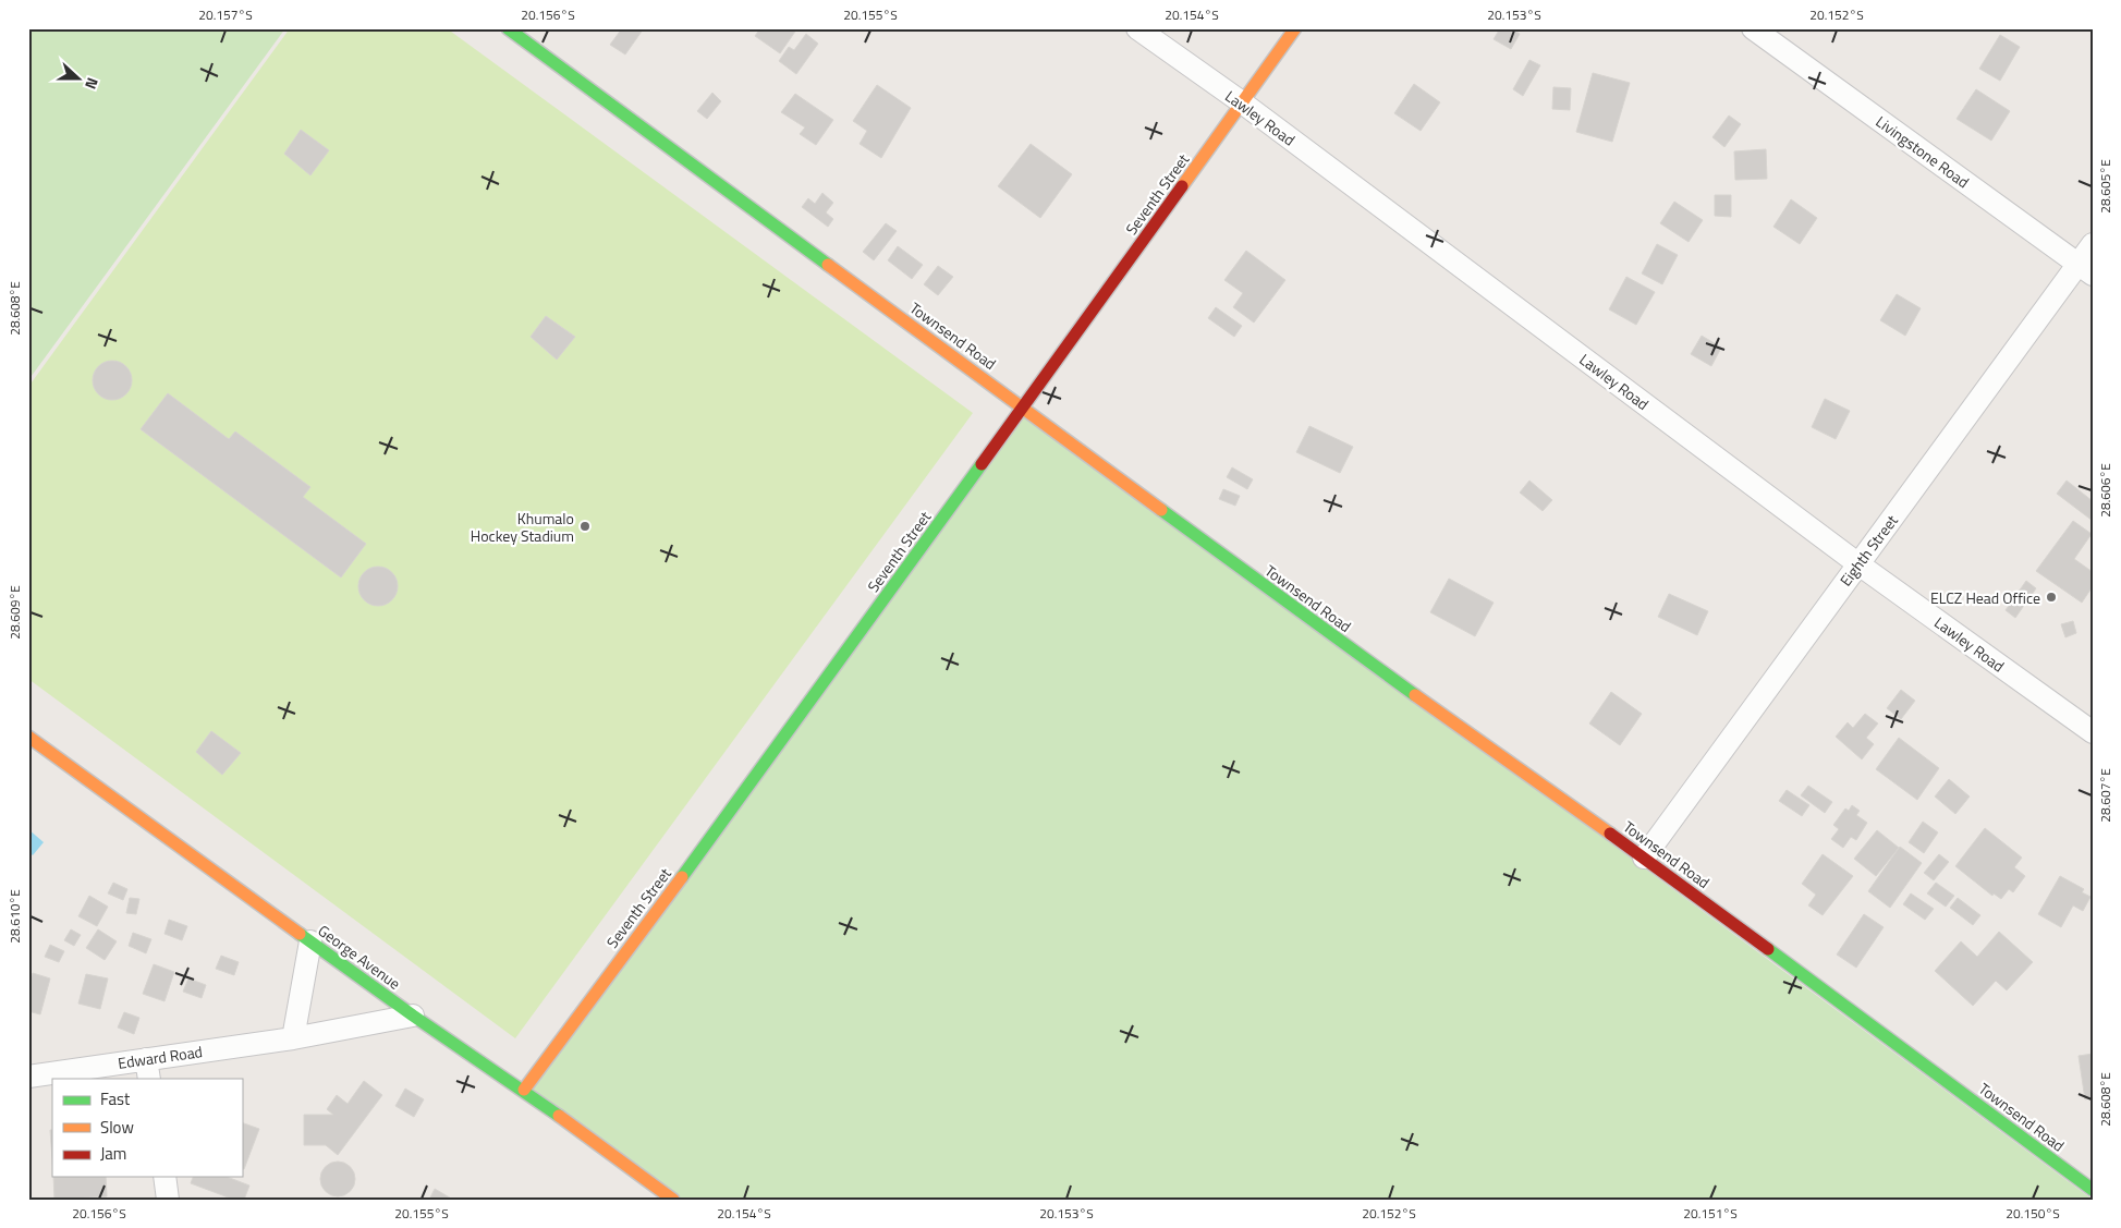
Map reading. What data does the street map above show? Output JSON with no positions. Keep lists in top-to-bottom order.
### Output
{
  "streets": {
    "street": [
      "Lawley Road",
      "Livingstone Road",
      "Seventh Street",
      "Townsend Road",
      "Eighth Street",
      "George Avenue",
      "Edward Road"
    ]
  },
  "crossings": [
    ["Lawley Road", "Seventh Street"],
    ["Lawley Road", "Eighth Street"],
    ["Livingstone Road", "Eighth Street"],
    ["Seventh Street", "Townsend Road"],
    ["Seventh Street", "George Avenue"],
    ["Townsend Road", "Eighth Street"],
    ["George Avenue", "Edward Road"]
  ],
  "places": ["Khumalo Hockey Stadium", "ELCZ Head Office"],
  "legend": ["Fast", "Slow", "Jam"],
  "north": "right",
  "coordinates": [
    "20.157°S",
    "20.156°S",
    "20.155°S",
    "20.154°S",
    "20.153°S",
    "20.152°S",
    "28.605°E",
    "28.608°E",
    "28.606°E",
    "28.609°E",
    "28.607°E",
    "28.610°E",
    "20.151°S",
    "20.150°S"
  ]
}
